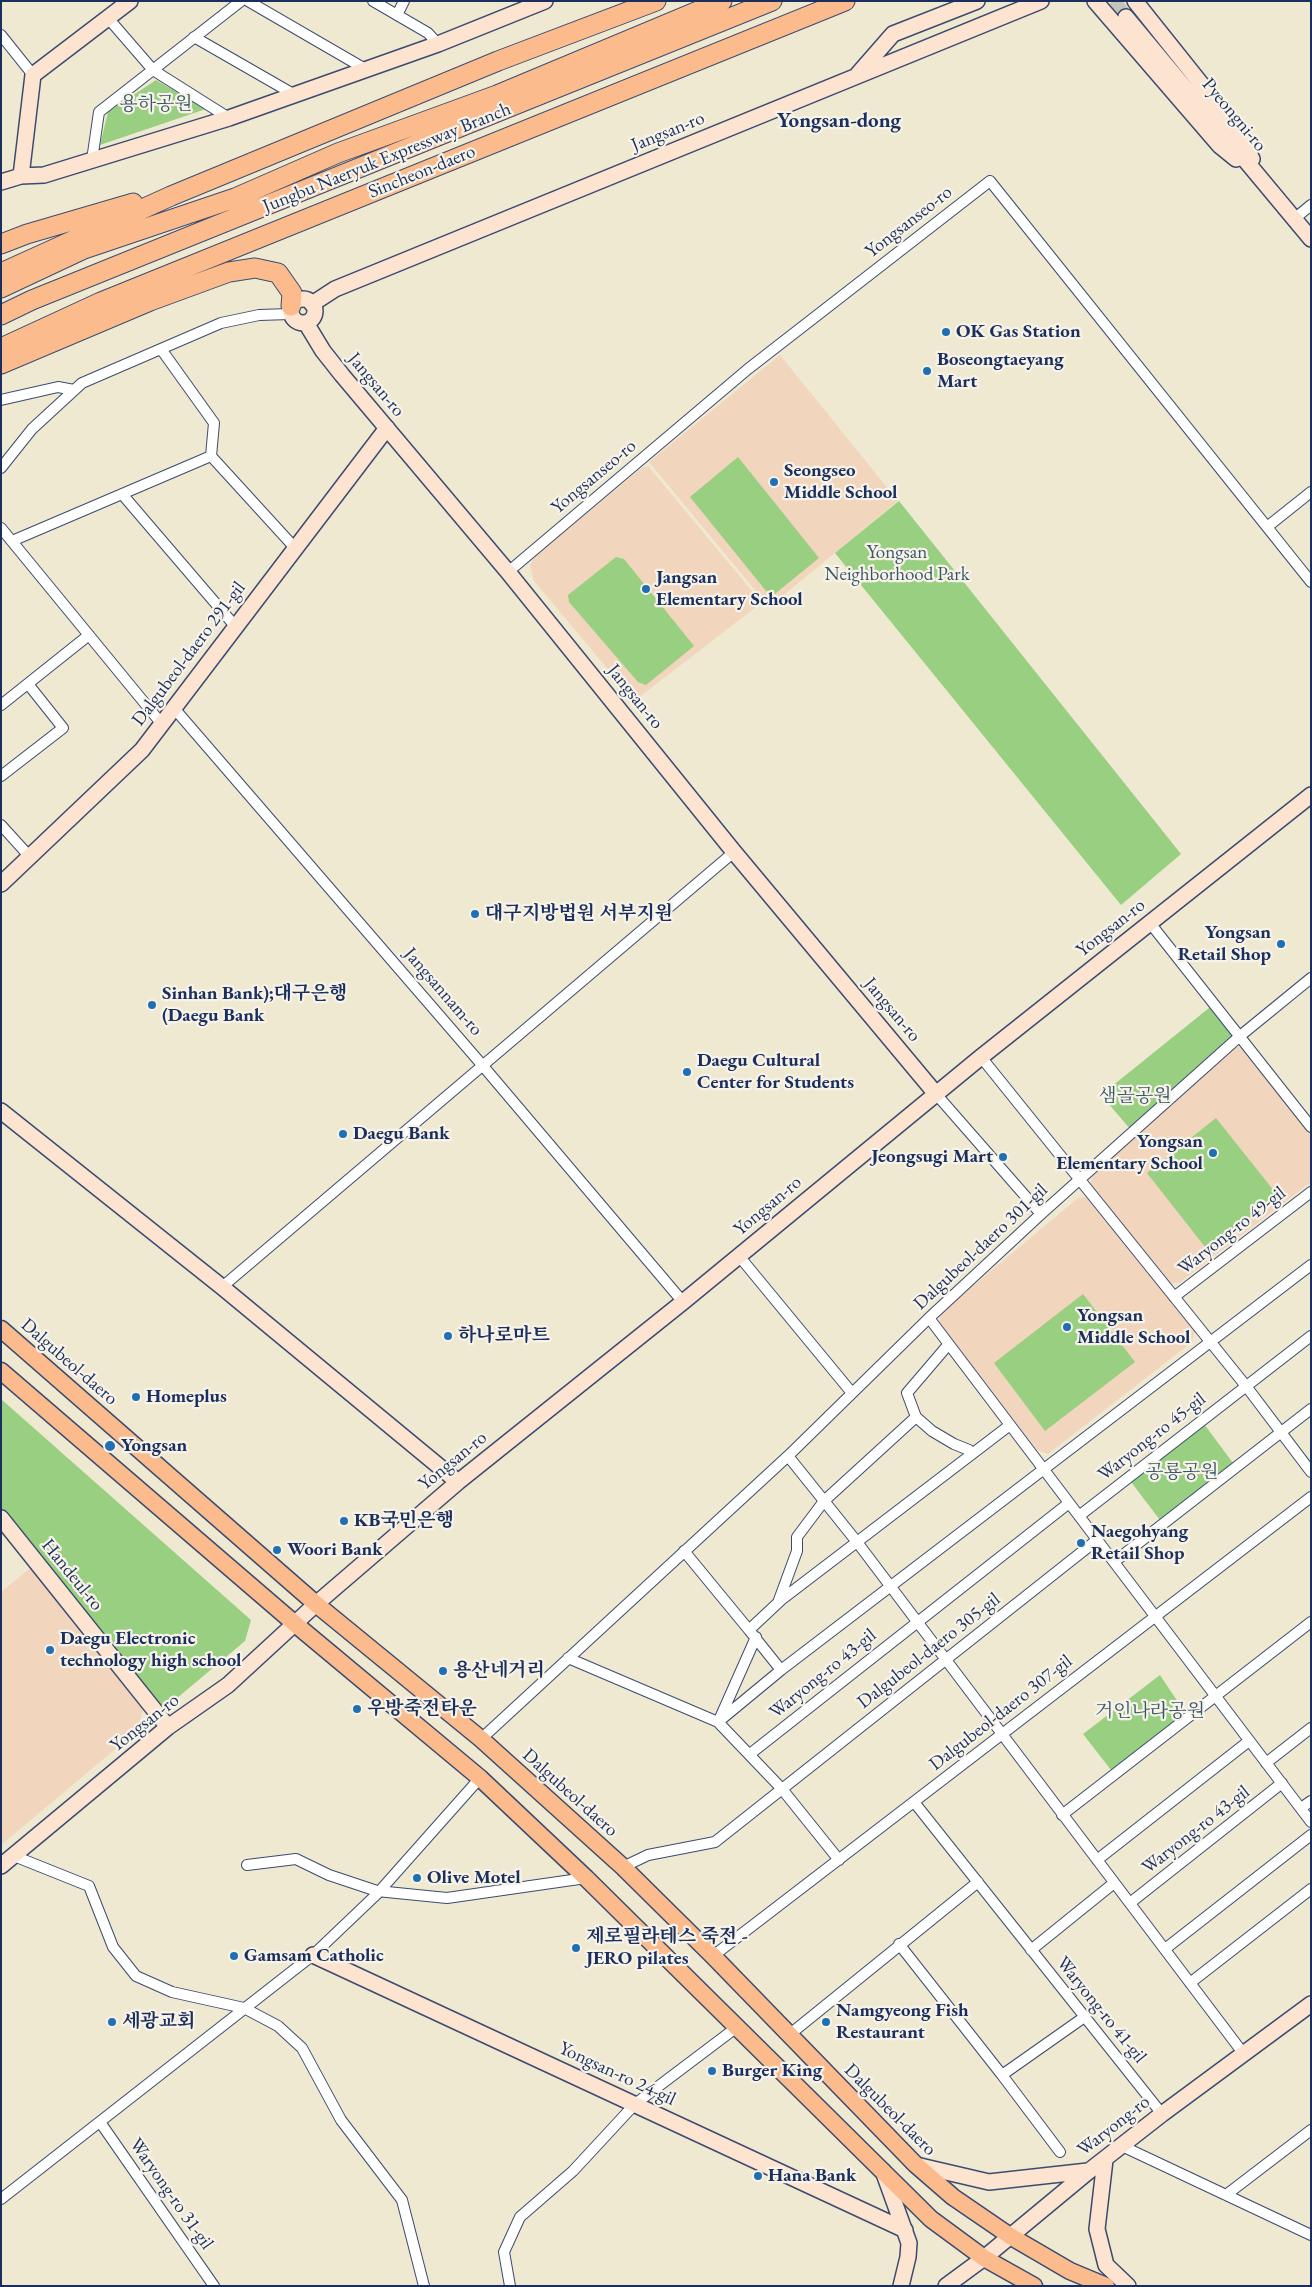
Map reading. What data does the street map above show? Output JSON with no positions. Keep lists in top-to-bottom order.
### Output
{
  "streets": {
    "highway": ["Jungbu Naeryuk Expressway Branch", "Sincheon-daero"],
    "main road": ["Dalgubeol-daero"],
    "street": [
      "Pyeongni-ro",
      "Jangsan-ro",
      "Yongsanseo-ro",
      "Dalgubeol-daero 291-gil",
      "Yongsan-ro",
      "Jangsannam-ro",
      "Waryong-ro 49-gil",
      "Dalgubeol-daero 301-gil",
      "Waryong-ro 45-gil",
      "Handeul-ro",
      "Dalgubeol-daero 305-gil",
      "Waryong-ro 43-gil",
      "Dalgubeol-daero 307-gil",
      "Waryong-ro 41-gil",
      "Yongsan-ro 24-gil",
      "Waryong-ro",
      "Waryong-ro 31-gil"
    ]
  },
  "crossings": [
    ["Jangsan-ro", "Yongsanseo-ro"],
    ["Jangsan-ro", "Dalgubeol-daero 291-gil"],
    ["Jangsan-ro", "Yongsan-ro"],
    ["Dalgubeol-daero 291-gil", "Jangsannam-ro"],
    ["Yongsan-ro", "Jangsannam-ro"],
    ["Yongsan-ro", "Waryong-ro 49-gil"],
    ["Yongsan-ro", "Dalgubeol-daero"],
    ["Yongsan-ro", "Handeul-ro"],
    ["Waryong-ro 49-gil", "Dalgubeol-daero 301-gil"],
    ["Waryong-ro 49-gil", "Waryong-ro 45-gil"],
    ["Dalgubeol-daero 301-gil", "Dalgubeol-daero"],
    ["Dalgubeol-daero", "Dalgubeol-daero 305-gil"],
    ["Dalgubeol-daero", "Dalgubeol-daero 307-gil"],
    ["Dalgubeol-daero", "Waryong-ro"],
    ["Waryong-ro 45-gil", "Waryong-ro 43-gil"],
    ["Dalgubeol-daero 307-gil", "Waryong-ro 41-gil"],
    ["Waryong-ro 41-gil", "Waryong-ro"]
  ],
  "districts": ["Yongsan-dong"],
  "parks": [
    "용하공원",
    "Yongsan Neighborhood Park",
    "샘골공원",
    "공룡공원",
    "거인나라공원"
  ],
  "places": [
    "OK Gas Station",
    "Boseongtaeyang Mart",
    "Seongseo Middle School",
    "Jangsan Elementary School",
    "대구지방법원 서부지원",
    "Yongsan Retail Shop",
    "Sinhan Bank);대구은행 (Daegu Bank",
    "Daegu Cultural Center for Students",
    "Daegu Bank",
    "Yongsan Elementary School",
    "Jeongsugi Mart",
    "Yongsan Middle School",
    "하나로마트",
    "Homeplus",
    "Yongsan",
    "KB국민은행",
    "Naegohyang Retail Shop",
    "Woori Bank",
    "Daegu Electronic technology high school",
    "용산네거리",
    "우방죽전타운",
    "Olive Motel",
    "제로필라테스 죽전 - JERO pilates",
    "Gamsam Catholic",
    "세광교회",
    "Namgyeong Fish Restaurant",
    "Burger King",
    "Hana Bank"
  ]
}
